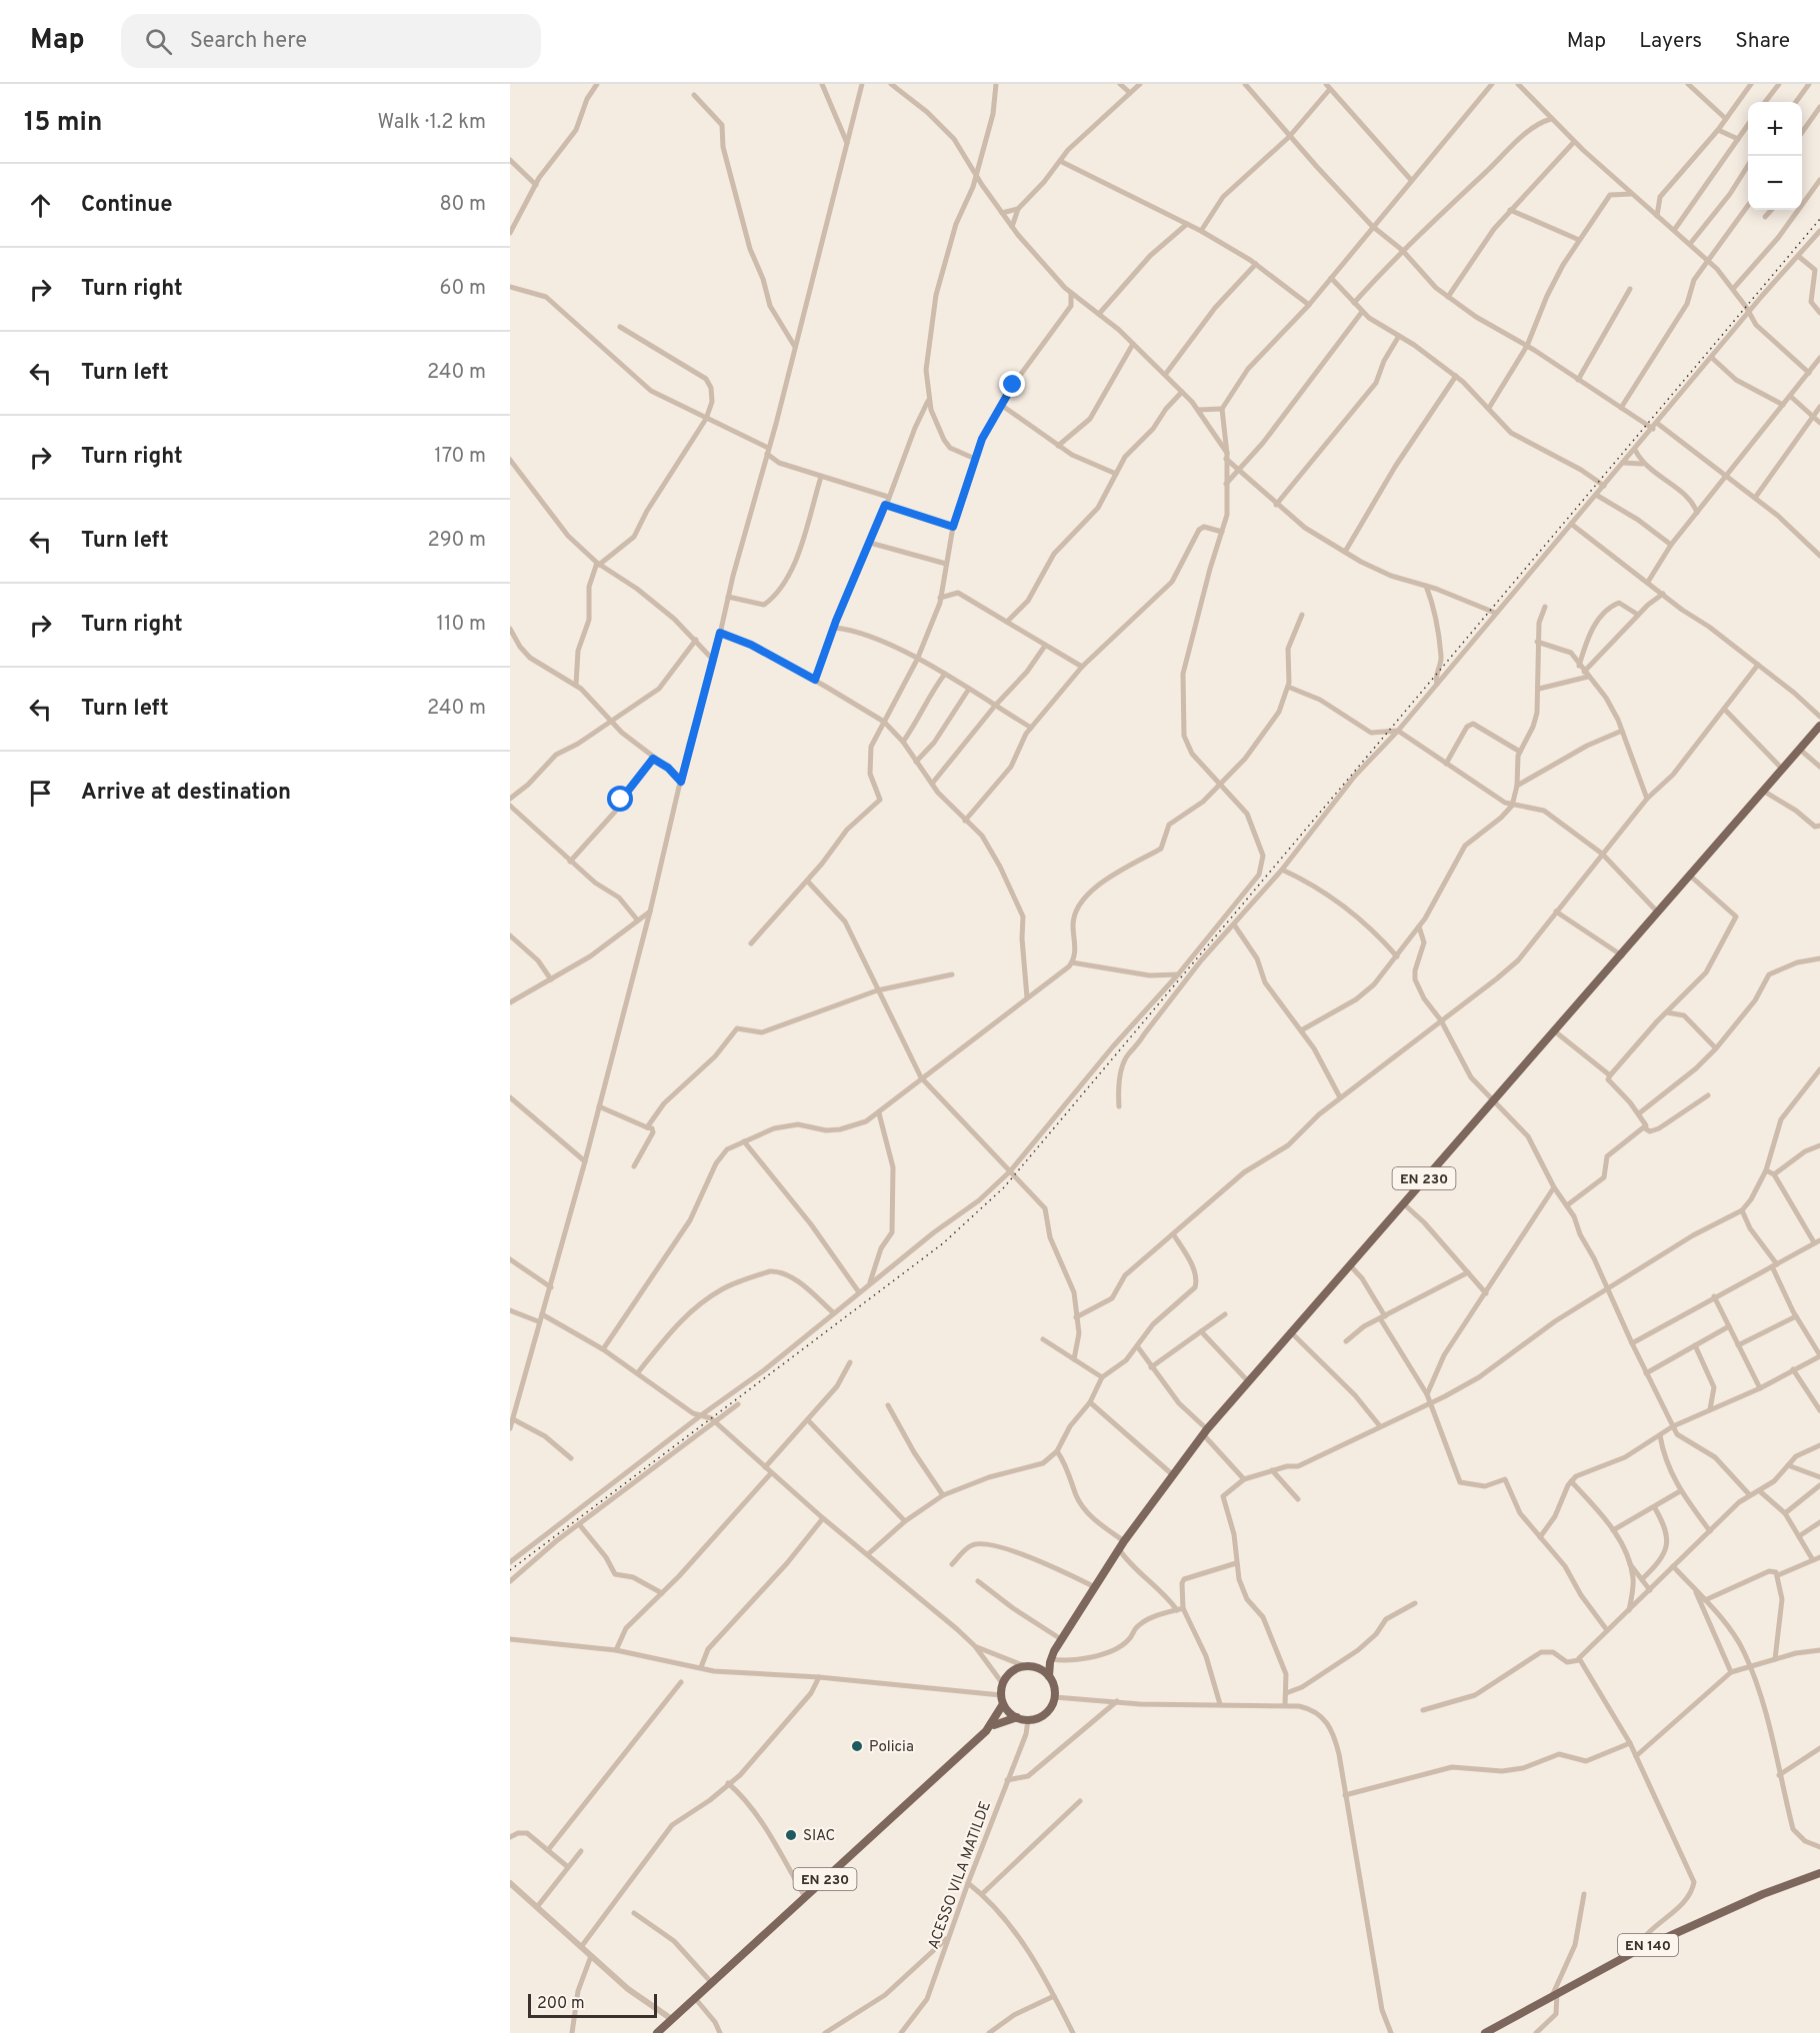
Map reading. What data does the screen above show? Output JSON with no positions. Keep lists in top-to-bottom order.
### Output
{
  "streets": {
    "main road": ["EN 230", "EN 140"],
    "street": ["ACESSO VILA MATILDE"]
  },
  "crossings": [
    ["EN 230", "ACESSO VILA MATILDE"]
  ],
  "places": ["Policia", "SIAC"],
  "scale_bar": "200 m",
  "page": {
    "header": "Map",
    "search": "Search here",
    "nav": ["Map", "Layers", "Share"],
    "heading": ["15 min", "Walk · 1.2 km"],
    "map_buttons": ["+", "−"],
    "list": [
      ["Continue", "80 m"],
      ["Turn right", "60 m"],
      ["Turn left", "240 m"],
      ["Turn right", "170 m"],
      ["Turn left", "290 m"],
      ["Turn right", "110 m"],
      ["Turn left", "240 m"],
      "Arrive at destination"
    ],
    "scale": "200 m"
  }
}
